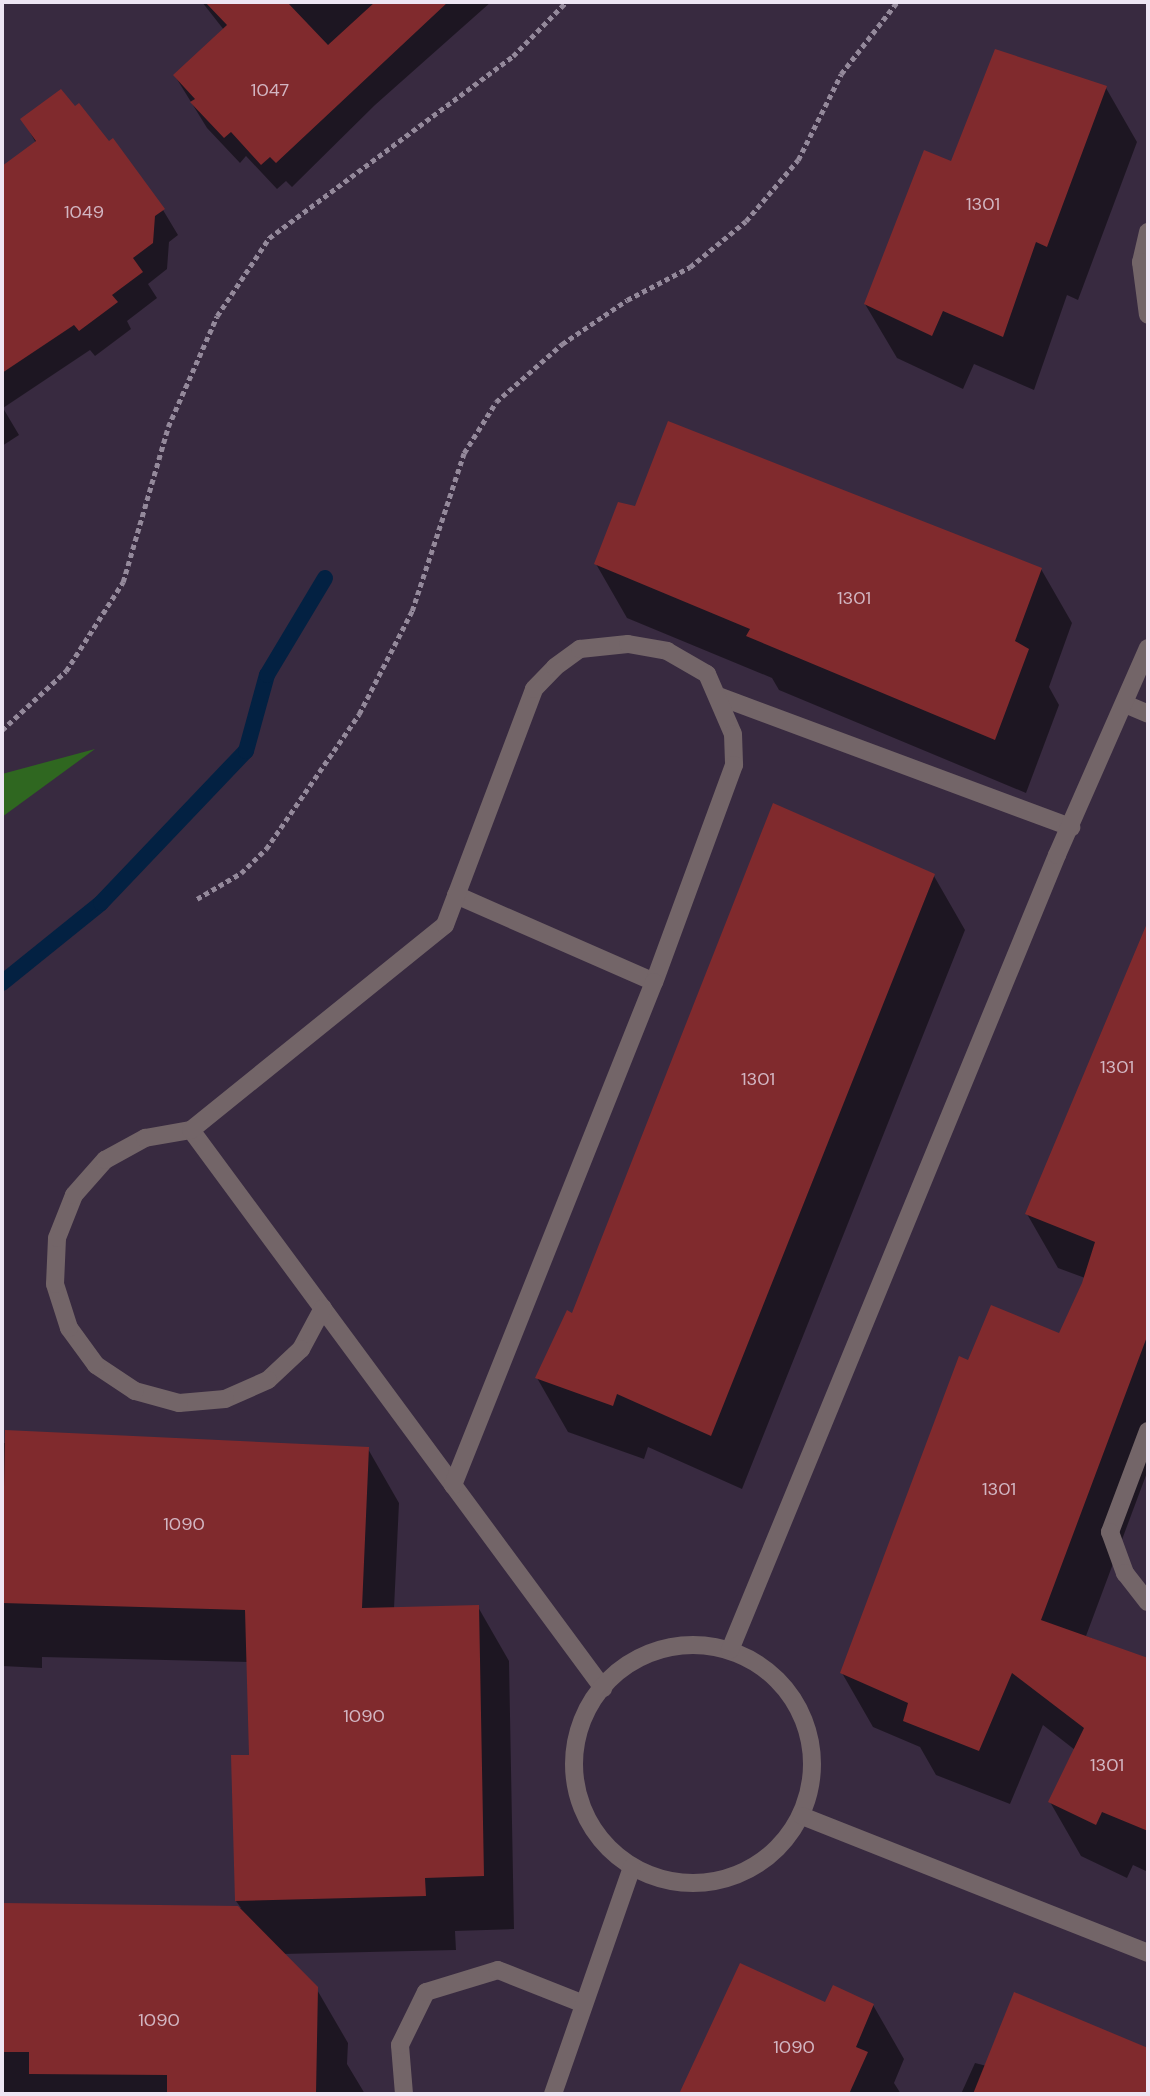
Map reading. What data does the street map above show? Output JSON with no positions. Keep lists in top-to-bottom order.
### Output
{
  "house_numbers": [
    "1047",
    "1301",
    "1049",
    "1301",
    "1301",
    "1301",
    "1301",
    "1090",
    "1090",
    "1301",
    "1090",
    "1090"
  ]
}
